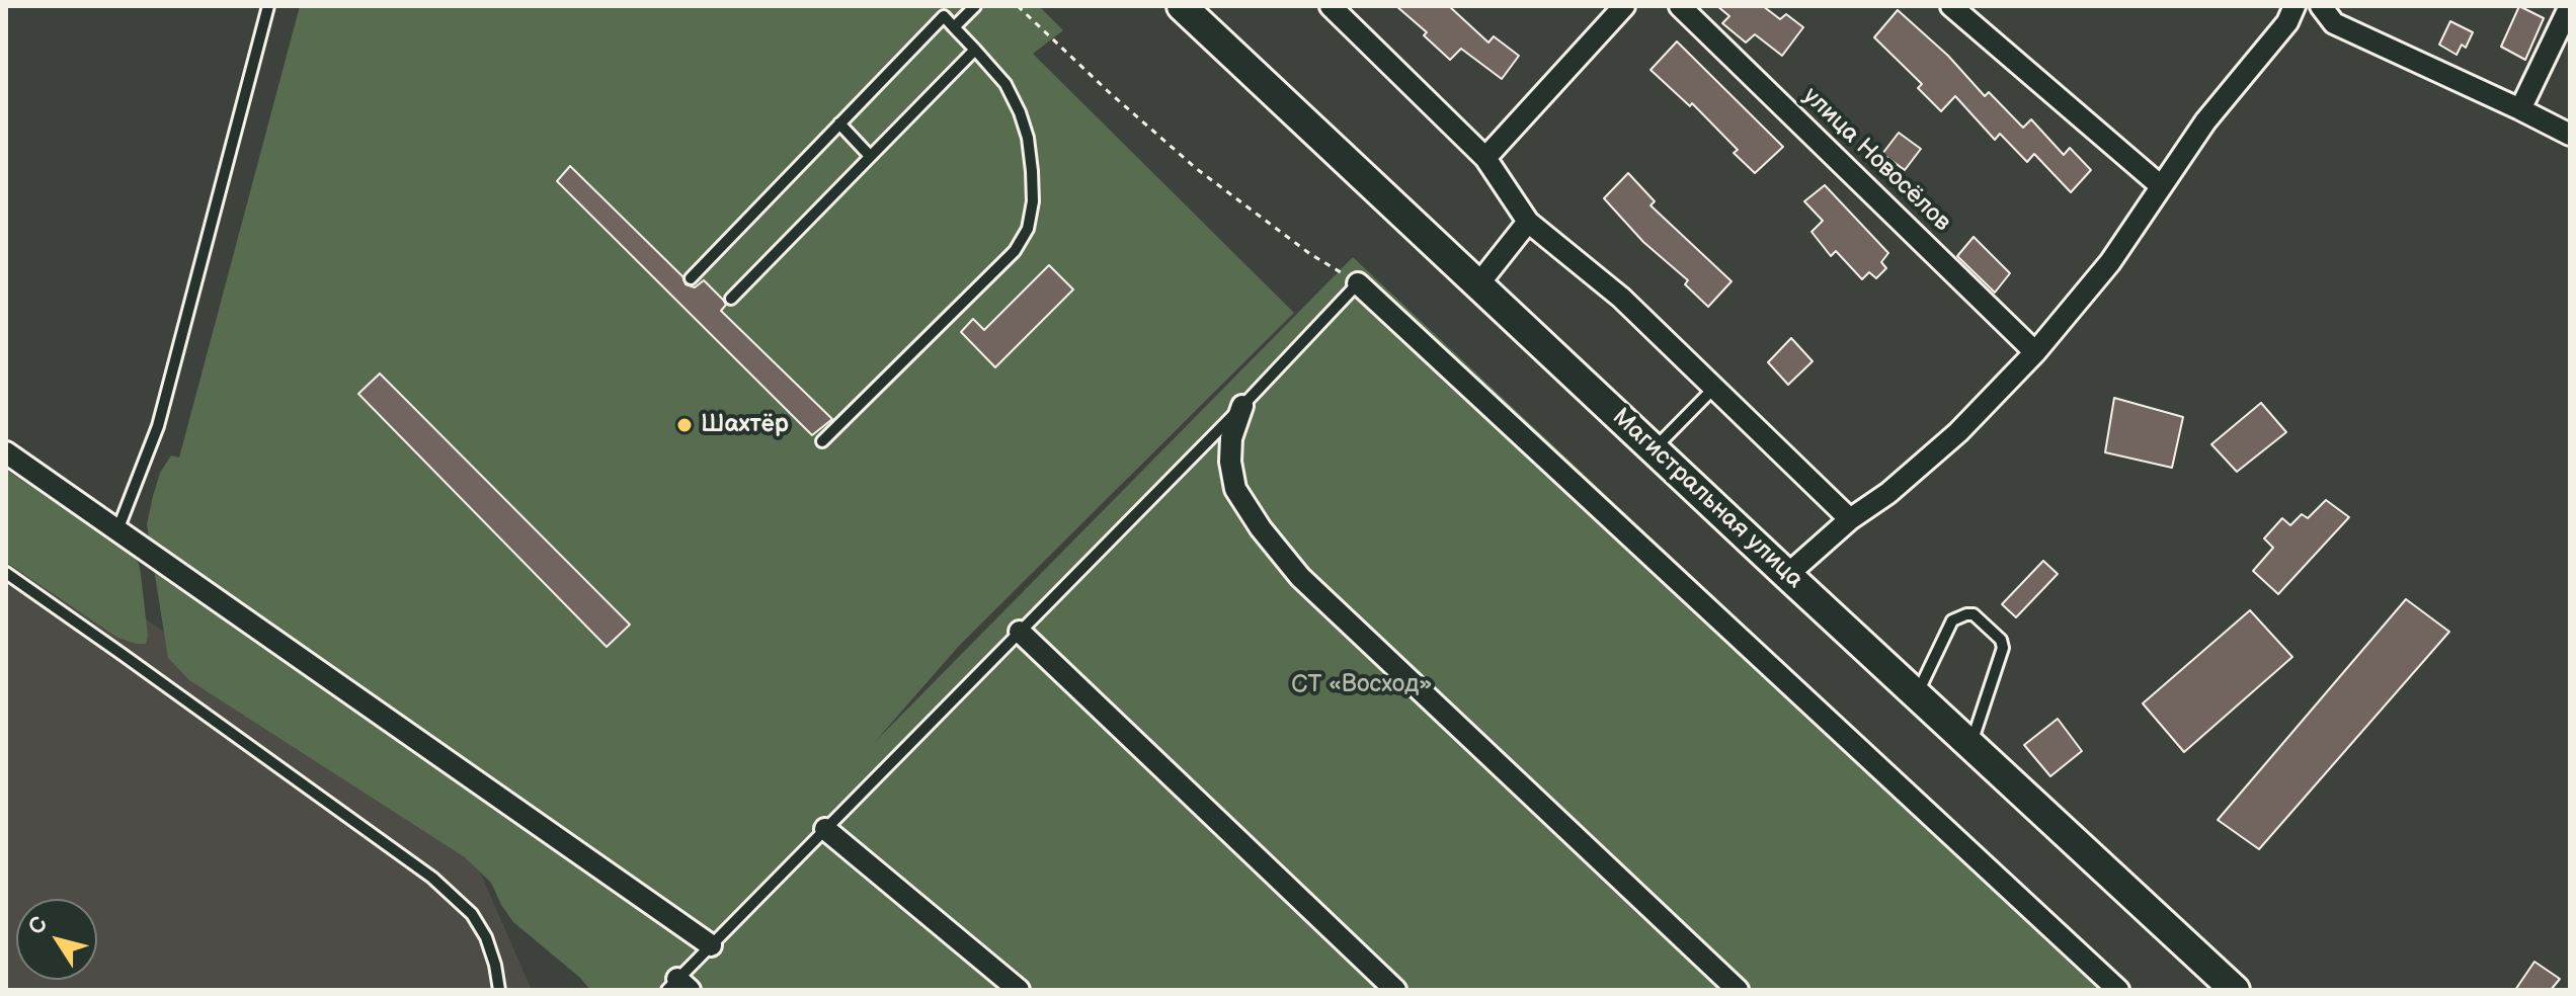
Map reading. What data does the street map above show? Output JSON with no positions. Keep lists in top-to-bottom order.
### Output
{
  "streets": {
    "main road": ["Магистральная улица"],
    "street": ["улица Новосёлов"]
  },
  "parks": ["СТ «Восход»"],
  "places": ["Шахтёр"],
  "north": "top left"
}
